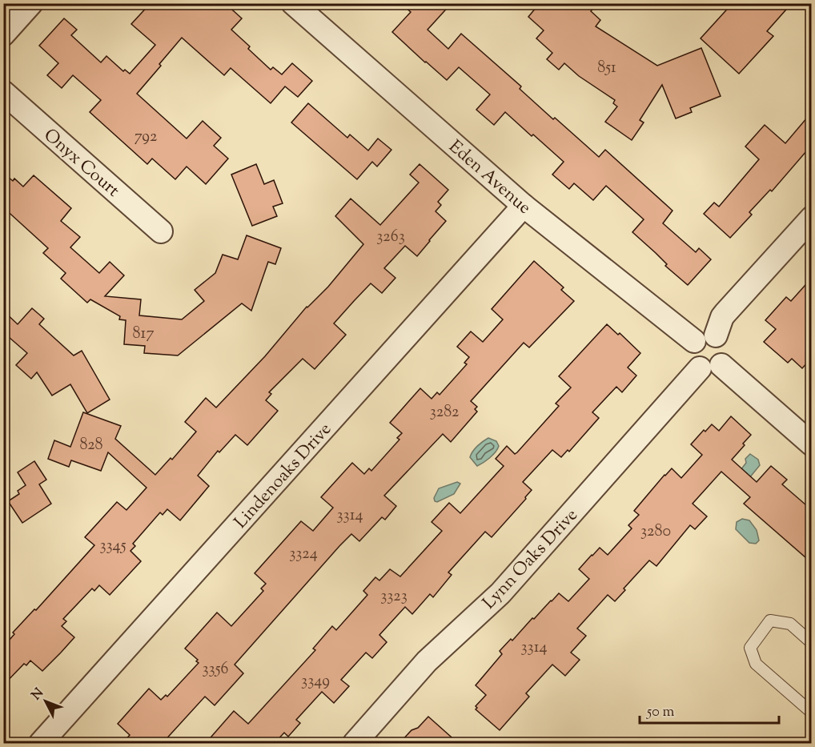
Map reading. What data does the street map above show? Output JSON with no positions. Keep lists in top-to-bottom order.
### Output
{
  "streets": {
    "street": [
      "Onyx Court",
      "Eden Avenue",
      "Lindenoaks Drive",
      "Lynn Oaks Drive"
    ]
  },
  "crossings": [
    ["Eden Avenue", "Lindenoaks Drive"],
    ["Eden Avenue", "Lynn Oaks Drive"]
  ],
  "house_numbers": [
    "851",
    "792",
    "3263",
    "817",
    "3282",
    "828",
    "3314",
    "3280",
    "3345",
    "3324",
    "3323",
    "3314",
    "3356",
    "3349"
  ],
  "scale_bar": "50 m",
  "north": "top left"
}
